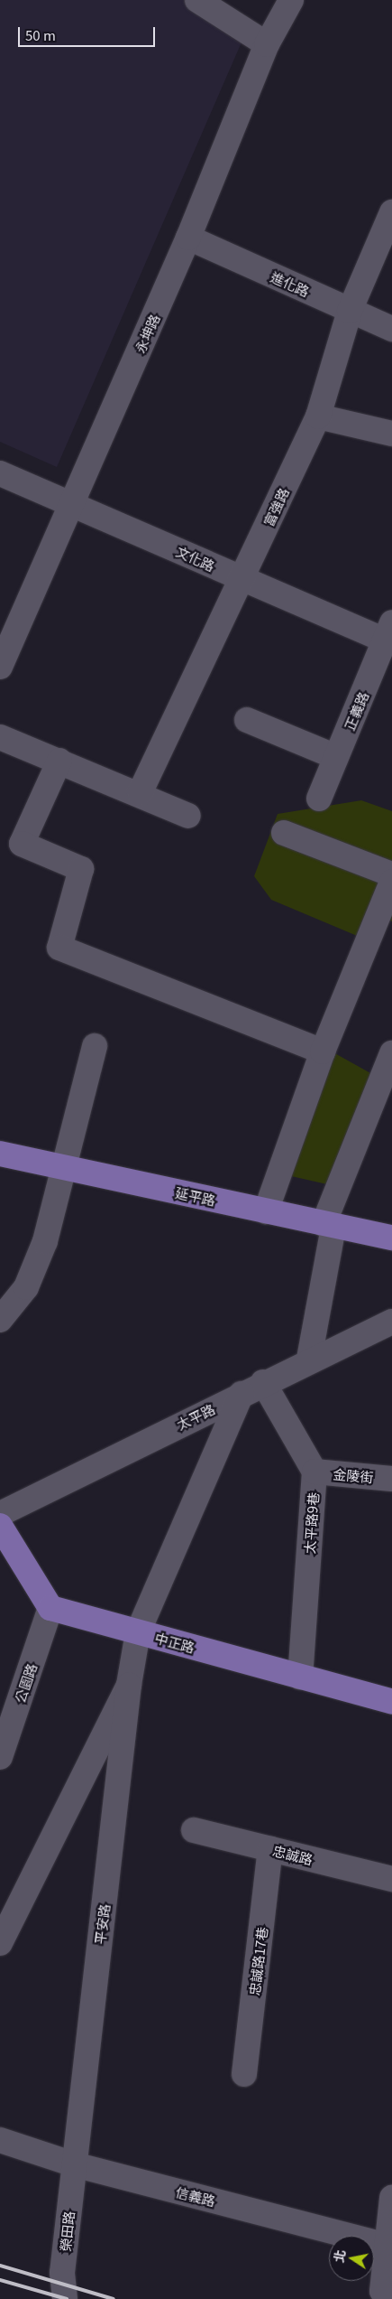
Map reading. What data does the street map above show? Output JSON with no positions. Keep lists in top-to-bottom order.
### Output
{
  "streets": {
    "main road": ["延平路", "中正路"],
    "street": [
      "進化路",
      "永坤路",
      "富強路",
      "文化路",
      "正義路",
      "太平路",
      "金陵街",
      "太平路9巷",
      "公園路",
      "忠誠路",
      "平安路",
      "忠誠路17巷",
      "信義路",
      "榮田路"
    ]
  },
  "crossings": [
    ["進化路", "永坤路"],
    ["進化路", "富強路"],
    ["永坤路", "文化路"],
    ["富強路", "文化路"],
    ["文化路", "正義路"],
    ["太平路", "平安路"],
    ["金陵街", "太平路9巷"],
    ["太平路9巷", "中正路"],
    ["中正路", "公園路"],
    ["中正路", "平安路"],
    ["忠誠路", "忠誠路17巷"],
    ["平安路", "信義路"],
    ["平安路", "榮田路"],
    ["信義路", "榮田路"]
  ],
  "scale_bar": "50 m",
  "north": "left"
}
